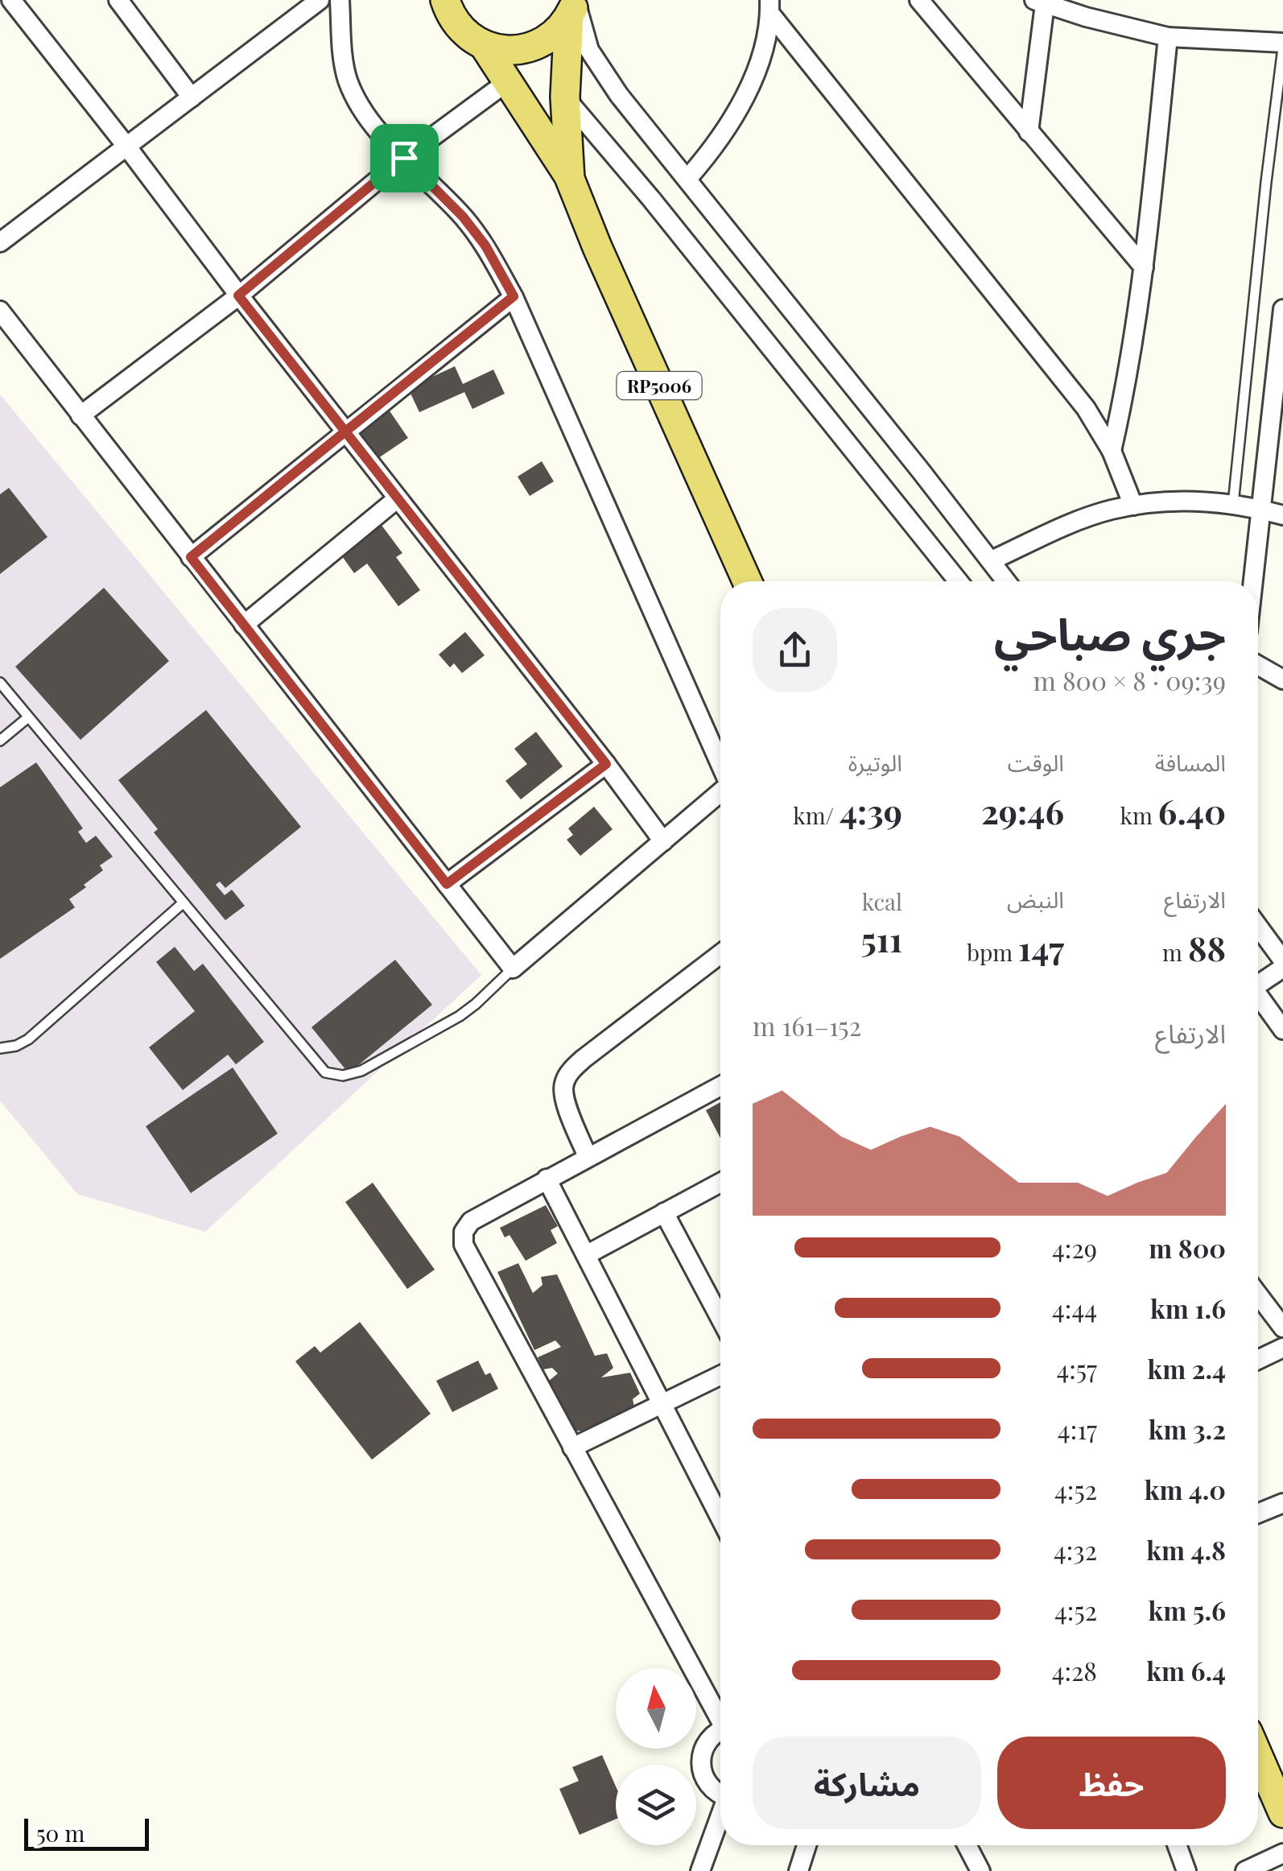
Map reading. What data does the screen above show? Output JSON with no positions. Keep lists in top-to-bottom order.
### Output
{
  "streets": {
    "main road": ["RP5006"]
  },
  "scale_bar": "50 m",
  "north": "top",
  "page": {
    "heading": ["جري صباحي", "09:39 · 8 × 800 m"],
    "stats": [
      ["المسافة", "6.40 km"],
      ["الوقت", "29:46"],
      ["الوتيرة", "4:39 /km"],
      ["الارتفاع", "88 m"],
      ["النبض", "147 bpm"],
      ["kcal", "511"]
    ],
    "chart": ["الارتفاع", "152–161 m"],
    "list": [
      {
        "name": "800 m",
        "note": "4:29"
      },
      {
        "name": "1.6 km",
        "note": "4:44"
      },
      {
        "name": "2.4 km",
        "note": "4:57"
      },
      {
        "name": "3.2 km",
        "note": "4:17"
      },
      {
        "name": "4.0 km",
        "note": "4:52"
      },
      {
        "name": "4.8 km",
        "note": "4:32"
      },
      {
        "name": "5.6 km",
        "note": "4:52"
      },
      {
        "name": "6.4 km",
        "note": "4:28"
      }
    ],
    "buttons": ["حفظ", "مشاركة"],
    "scale": "50 m"
  }
}
